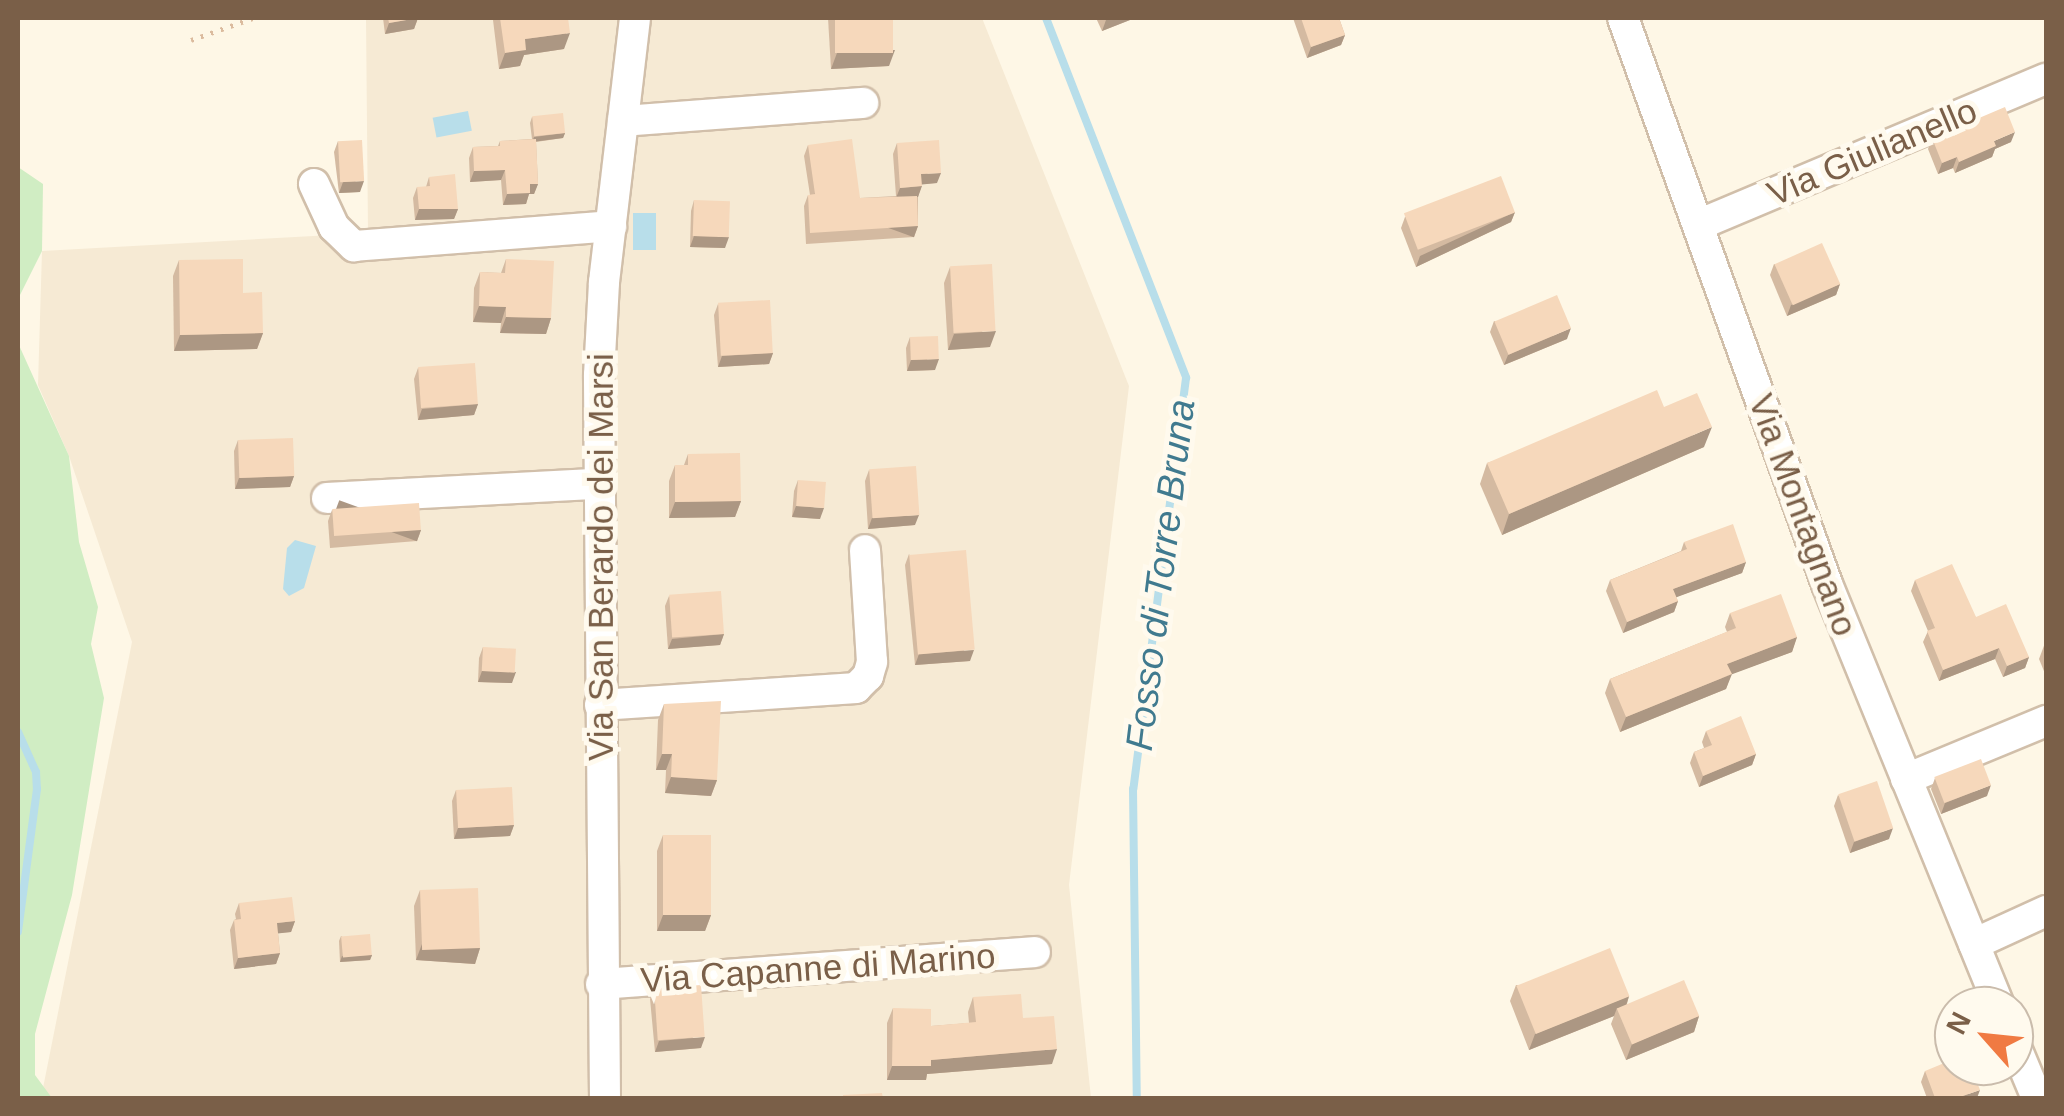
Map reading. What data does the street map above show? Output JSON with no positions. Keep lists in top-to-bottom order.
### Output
{
  "streets": {
    "street": [
      "Via Giulianello",
      "Via Montagnano",
      "Via San Berardo dei Marsi",
      "Via Capanne di Marino"
    ]
  },
  "crossings": [
    ["Via Giulianello", "Via Montagnano"],
    ["Via San Berardo dei Marsi", "Via Capanne di Marino"]
  ],
  "water": ["Fosso di Torre Bruna"],
  "north": "top left"
}
